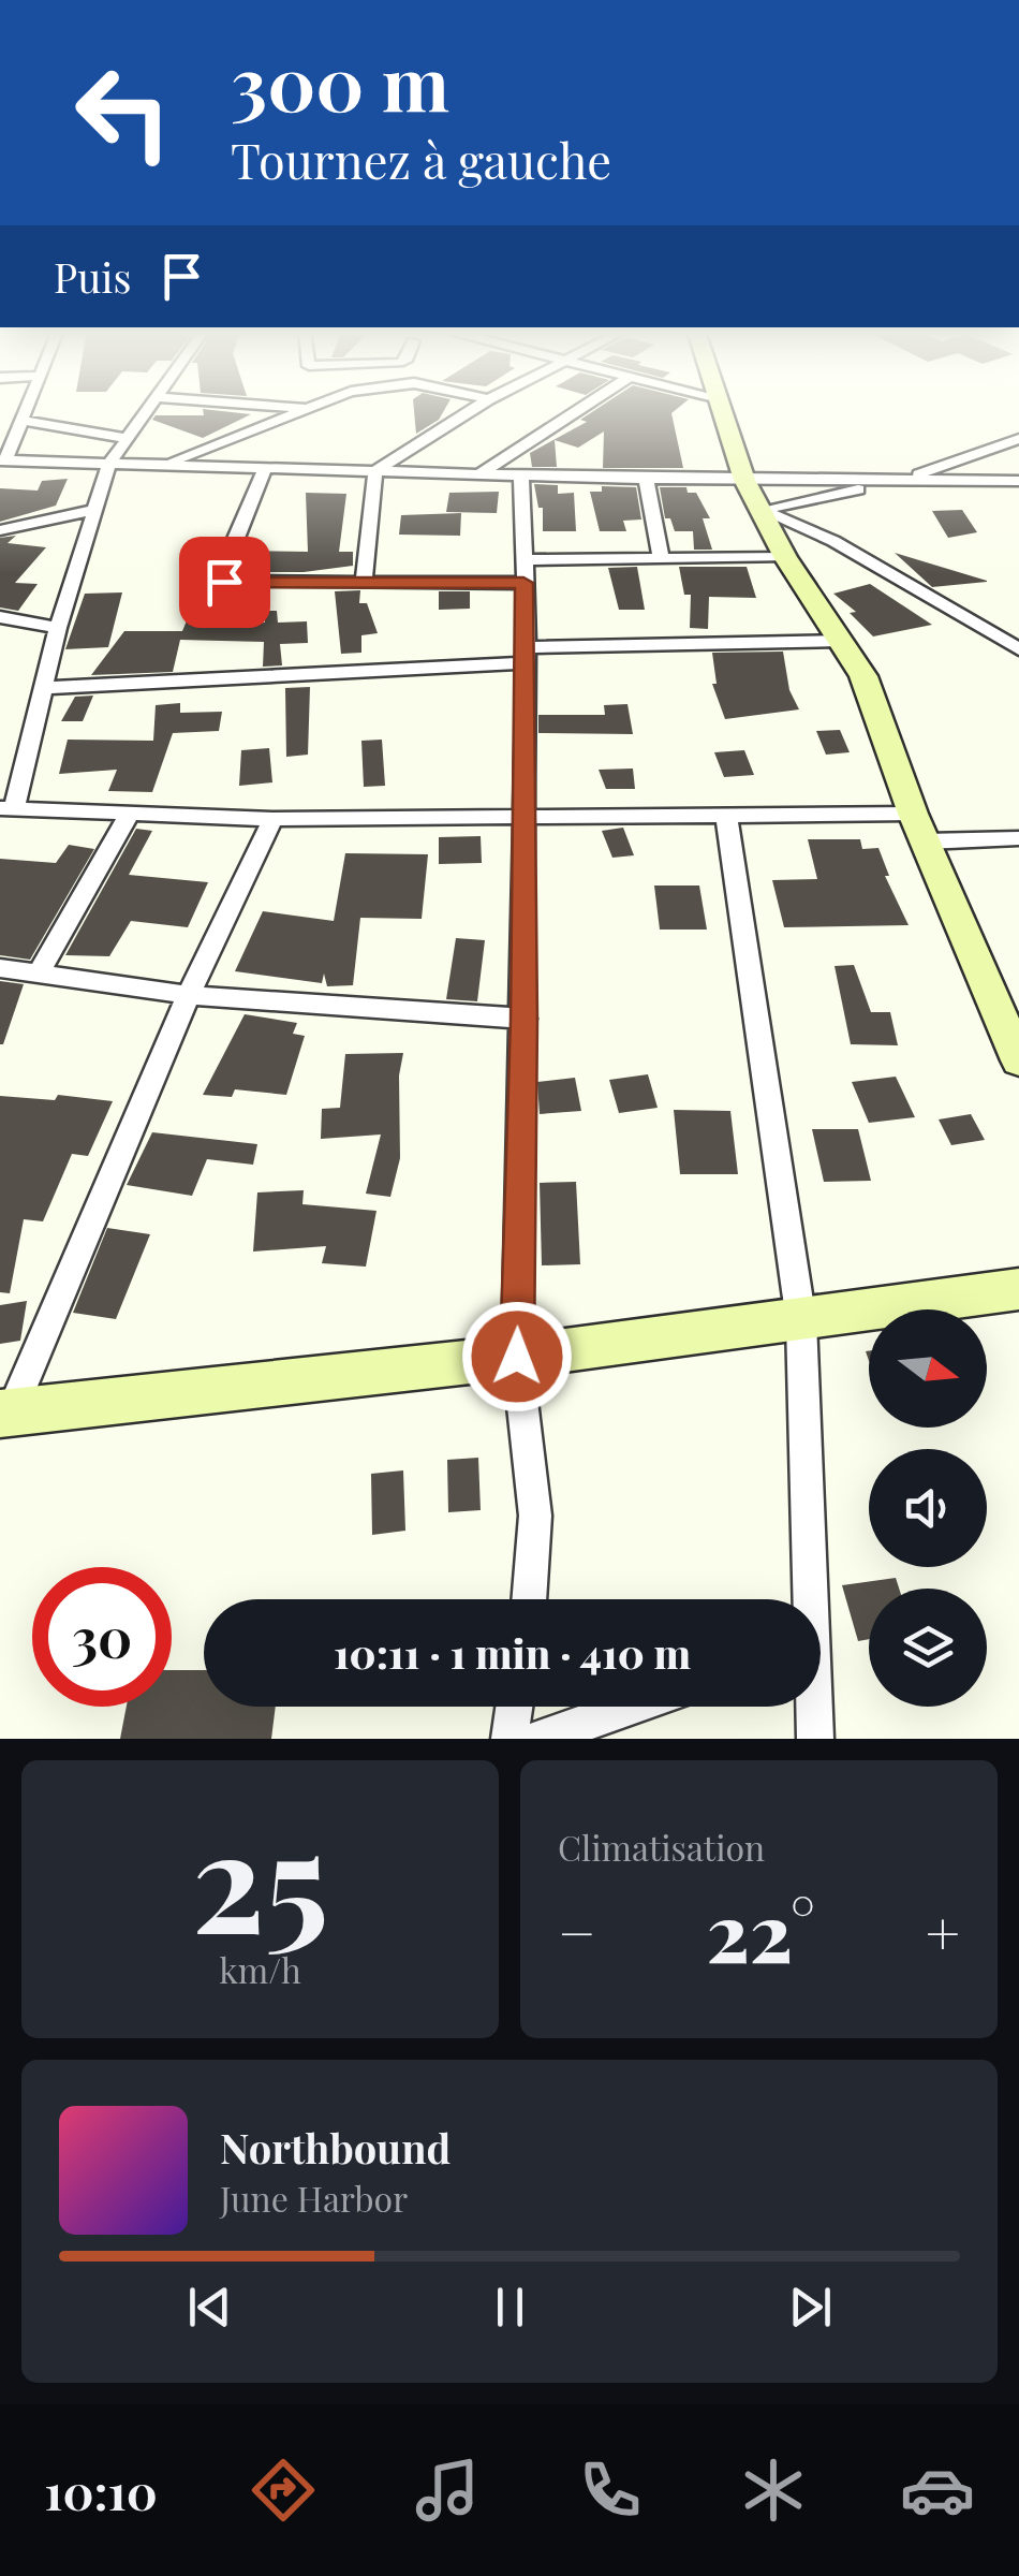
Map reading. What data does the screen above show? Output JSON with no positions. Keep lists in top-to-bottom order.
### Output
{
  "north": "right",
  "page": {
    "turn": ["300 m", "Tournez à gauche"],
    "then": "Puis",
    "limit": "30",
    "trip": "10:11 · 1 min · 410 m",
    "tile": [
      ["25", "km/h"],
      "Climatisation"
    ],
    "heat": ["−", "22°", "+"],
    "song": ["Northbound", "June Harbor"],
    "tabs": "10:10"
  }
}
